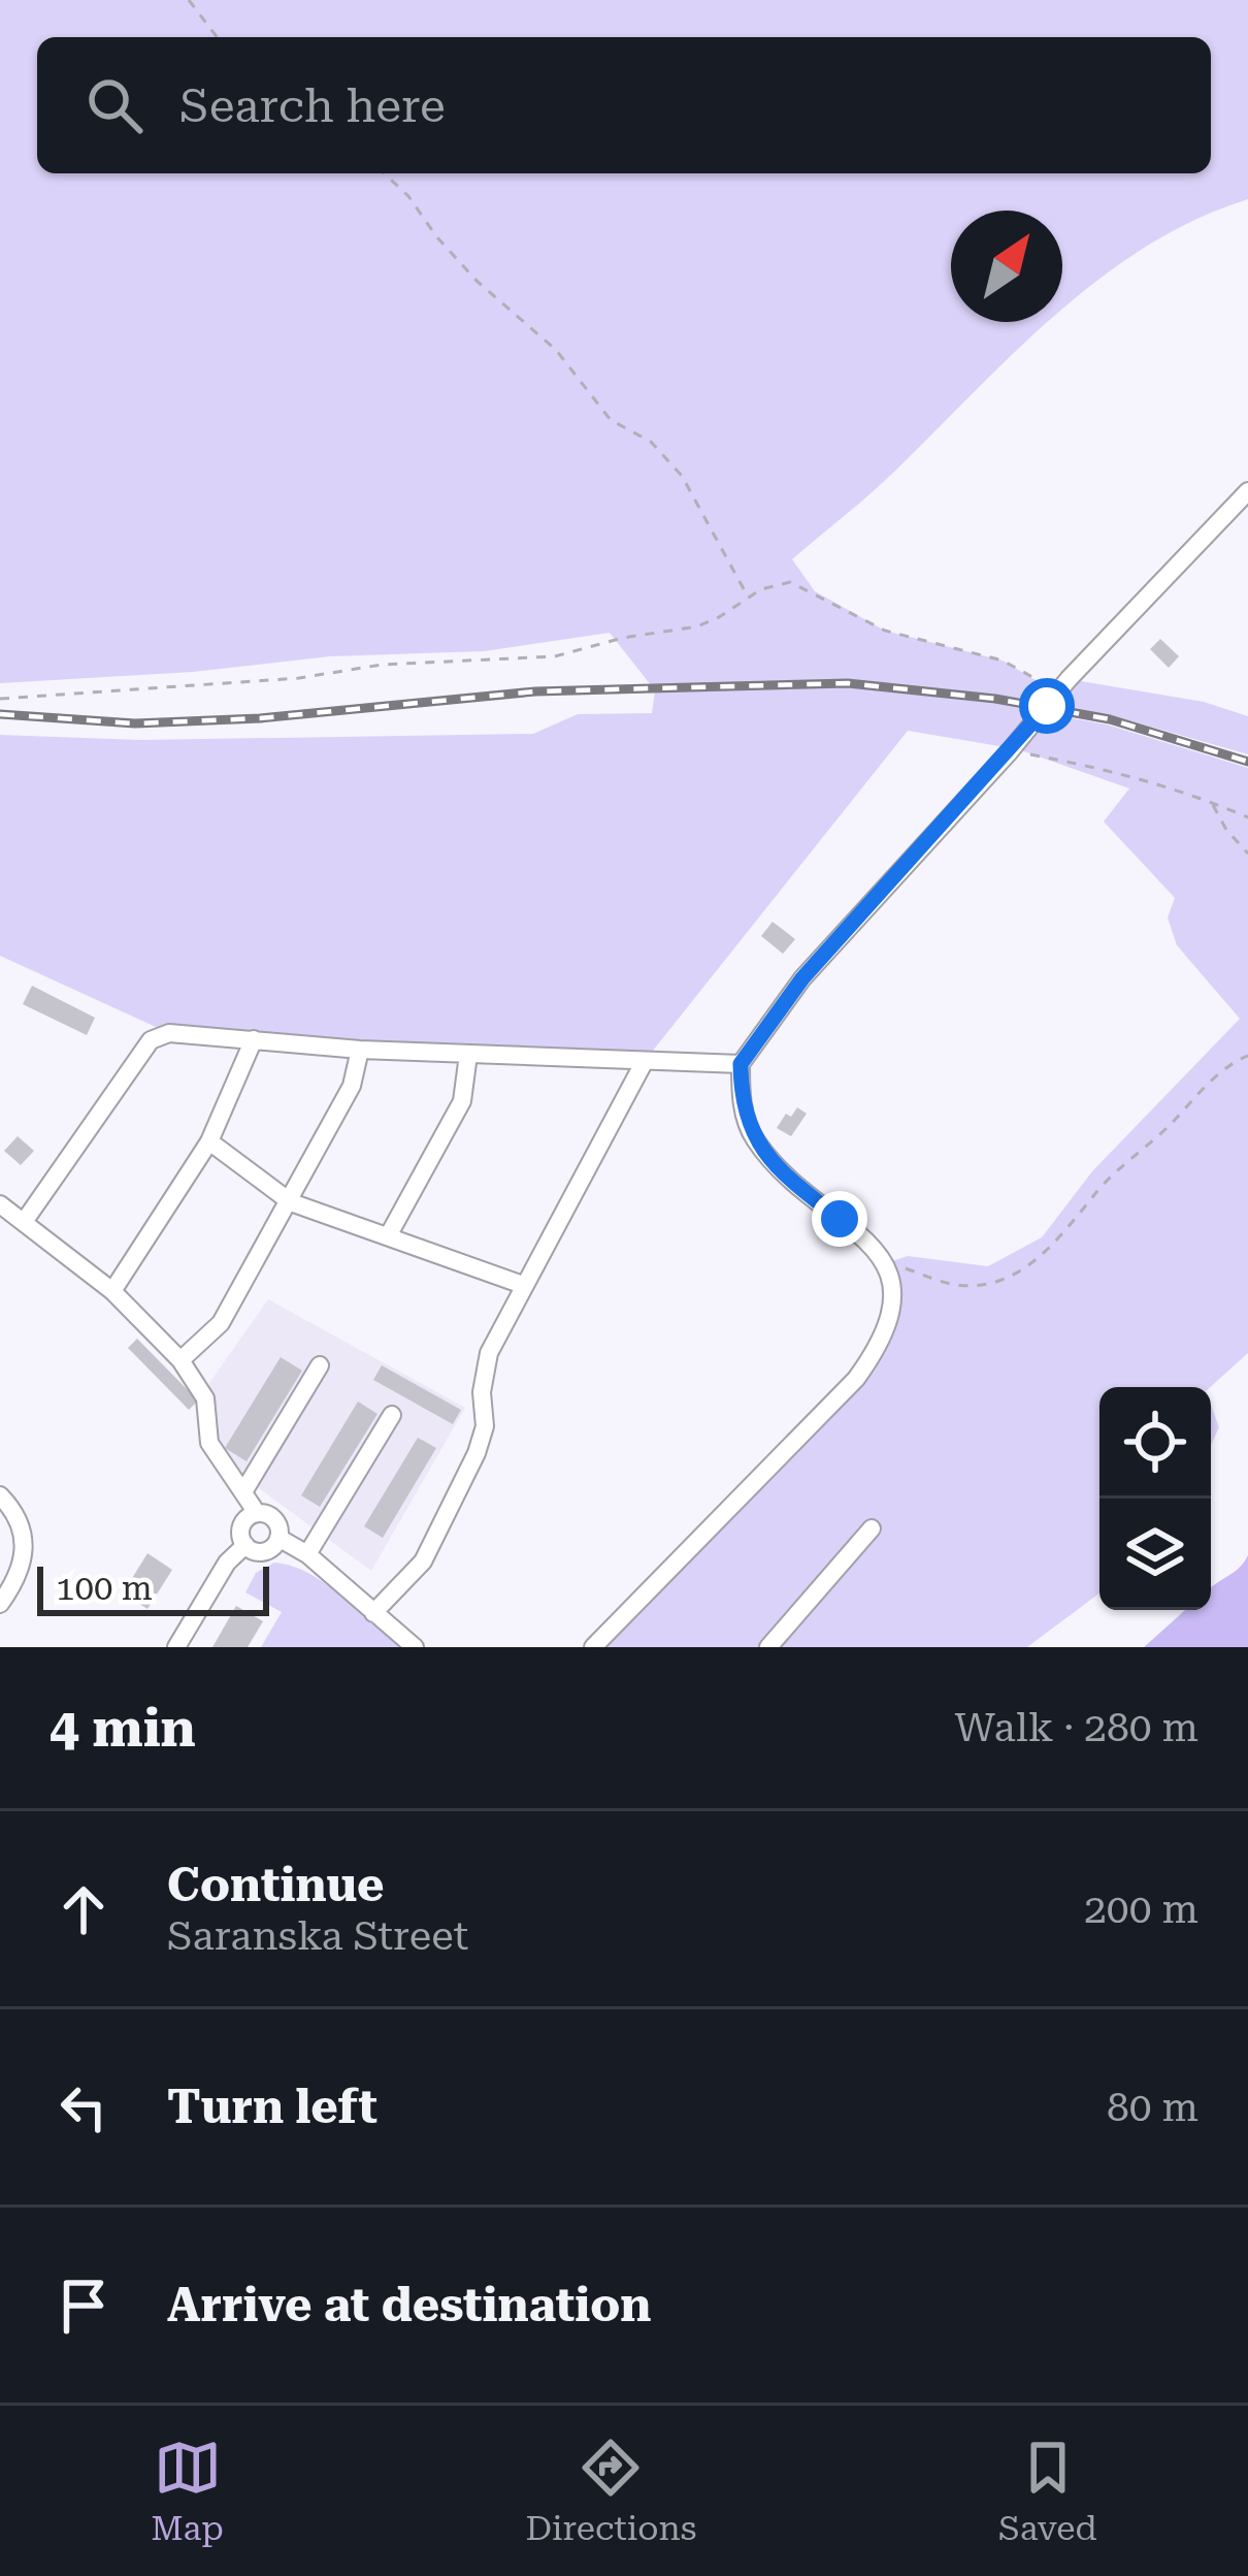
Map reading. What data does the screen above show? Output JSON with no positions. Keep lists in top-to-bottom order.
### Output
{
  "scale_bar": "100 m",
  "north": "top right",
  "page": {
    "search": "Search here",
    "scale": "100 m",
    "heading": ["4 min", "Walk · 280 m"],
    "list": [
      ["Continue", "Saranska Street", "200 m"],
      ["Turn left", "80 m"],
      "Arrive at destination"
    ],
    "nav": ["Map", "Directions", "Saved"]
  }
}
